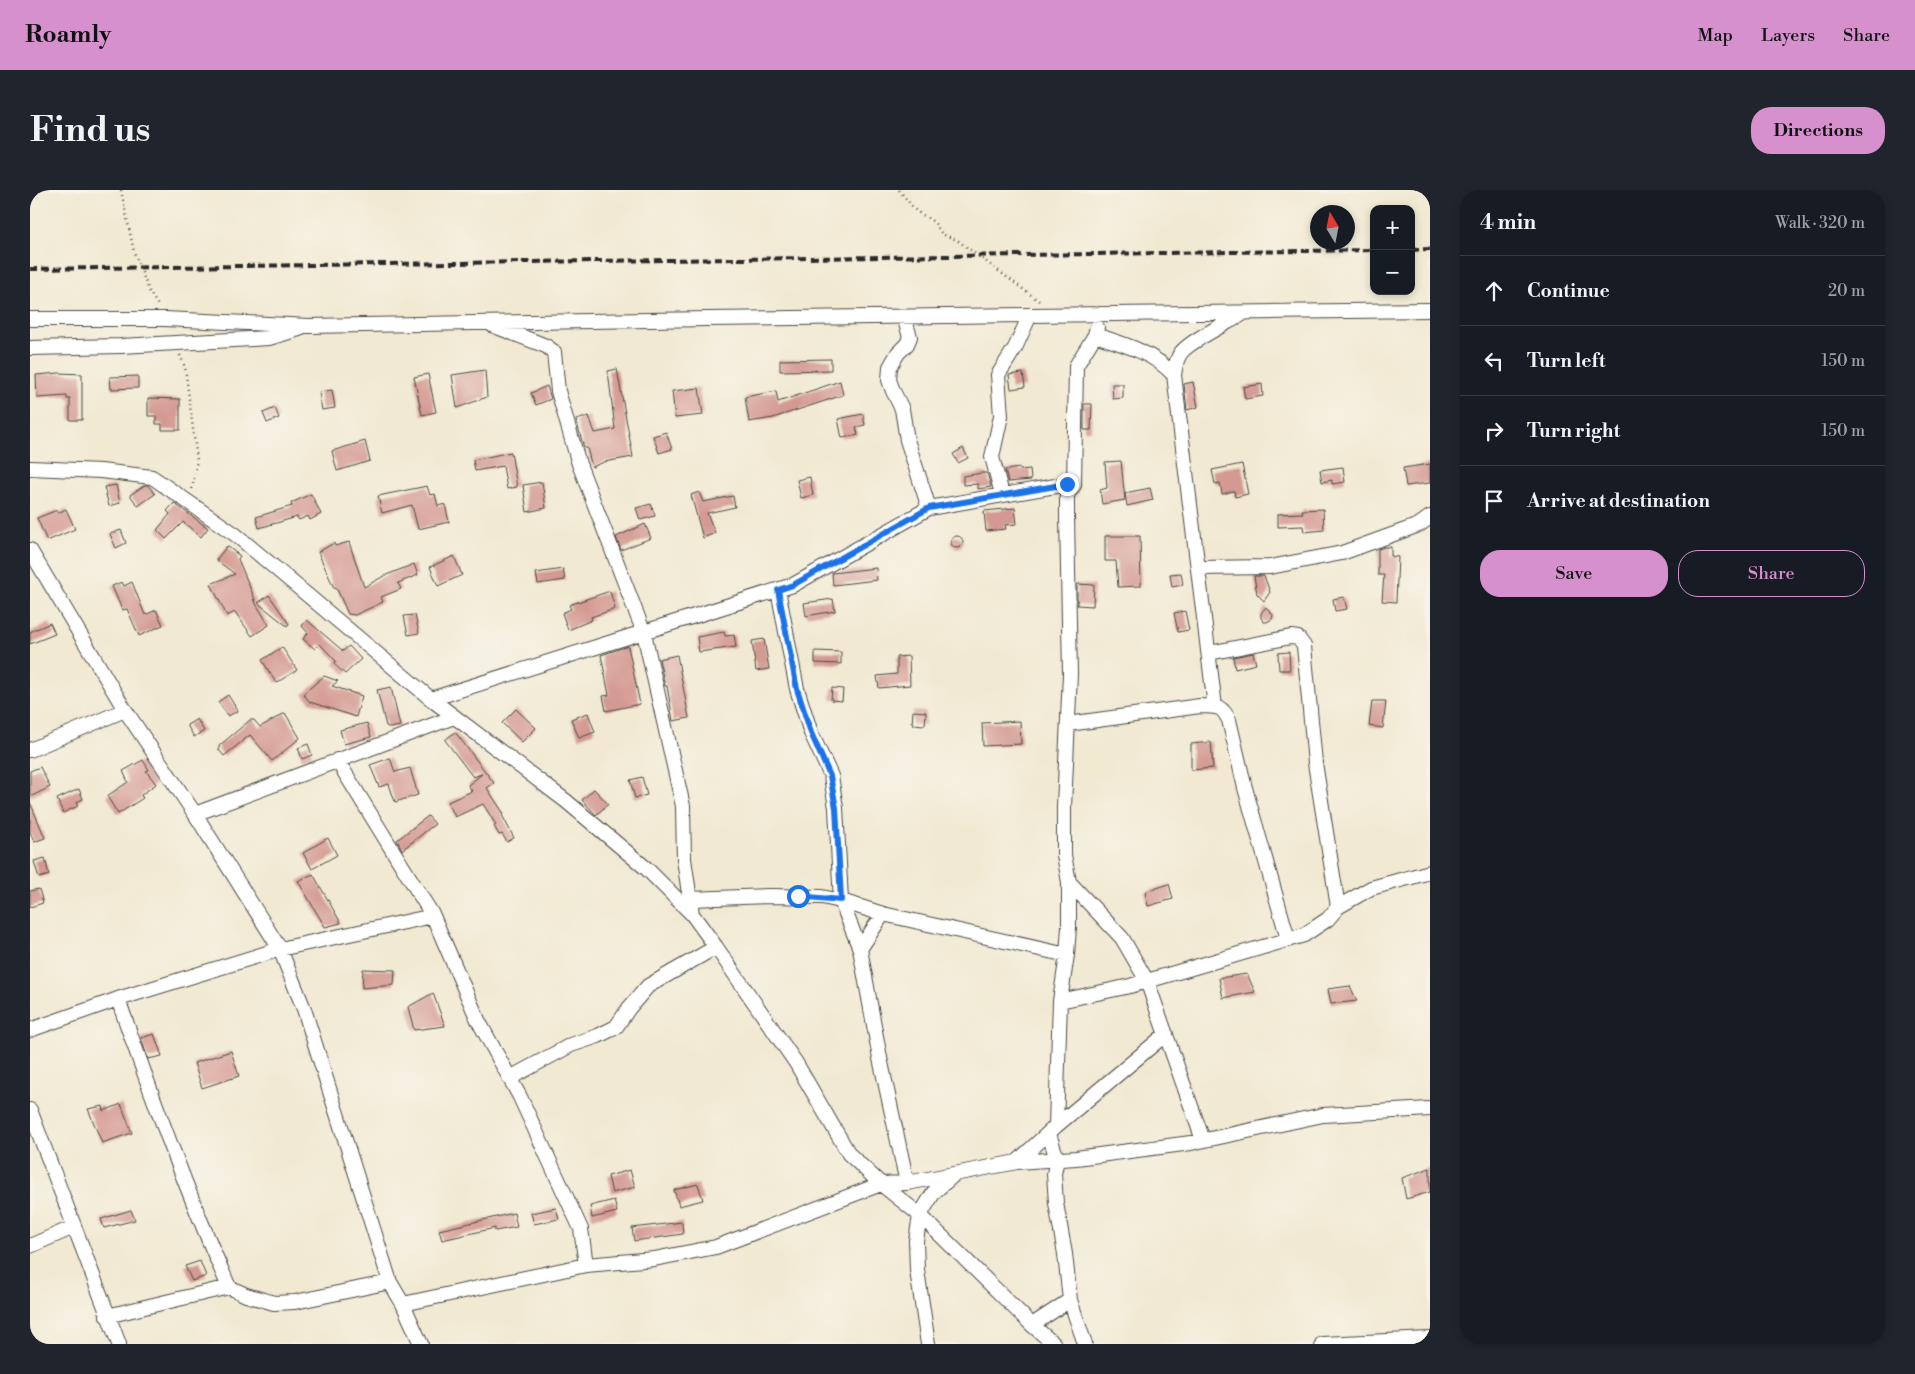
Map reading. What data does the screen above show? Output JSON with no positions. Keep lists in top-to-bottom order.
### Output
{
  "north": "top",
  "page": {
    "header": "Roamly",
    "nav": ["Map", "Layers", "Share"],
    "buttons": [
      "Directions",
      ["Save", "Share"]
    ],
    "title": "Find us",
    "heading": ["4 min", "Walk · 320 m"],
    "map_buttons": ["+", "−"],
    "list": [
      ["Continue", "20 m"],
      ["Turn left", "150 m"],
      ["Turn right", "150 m"],
      "Arrive at destination"
    ]
  }
}
